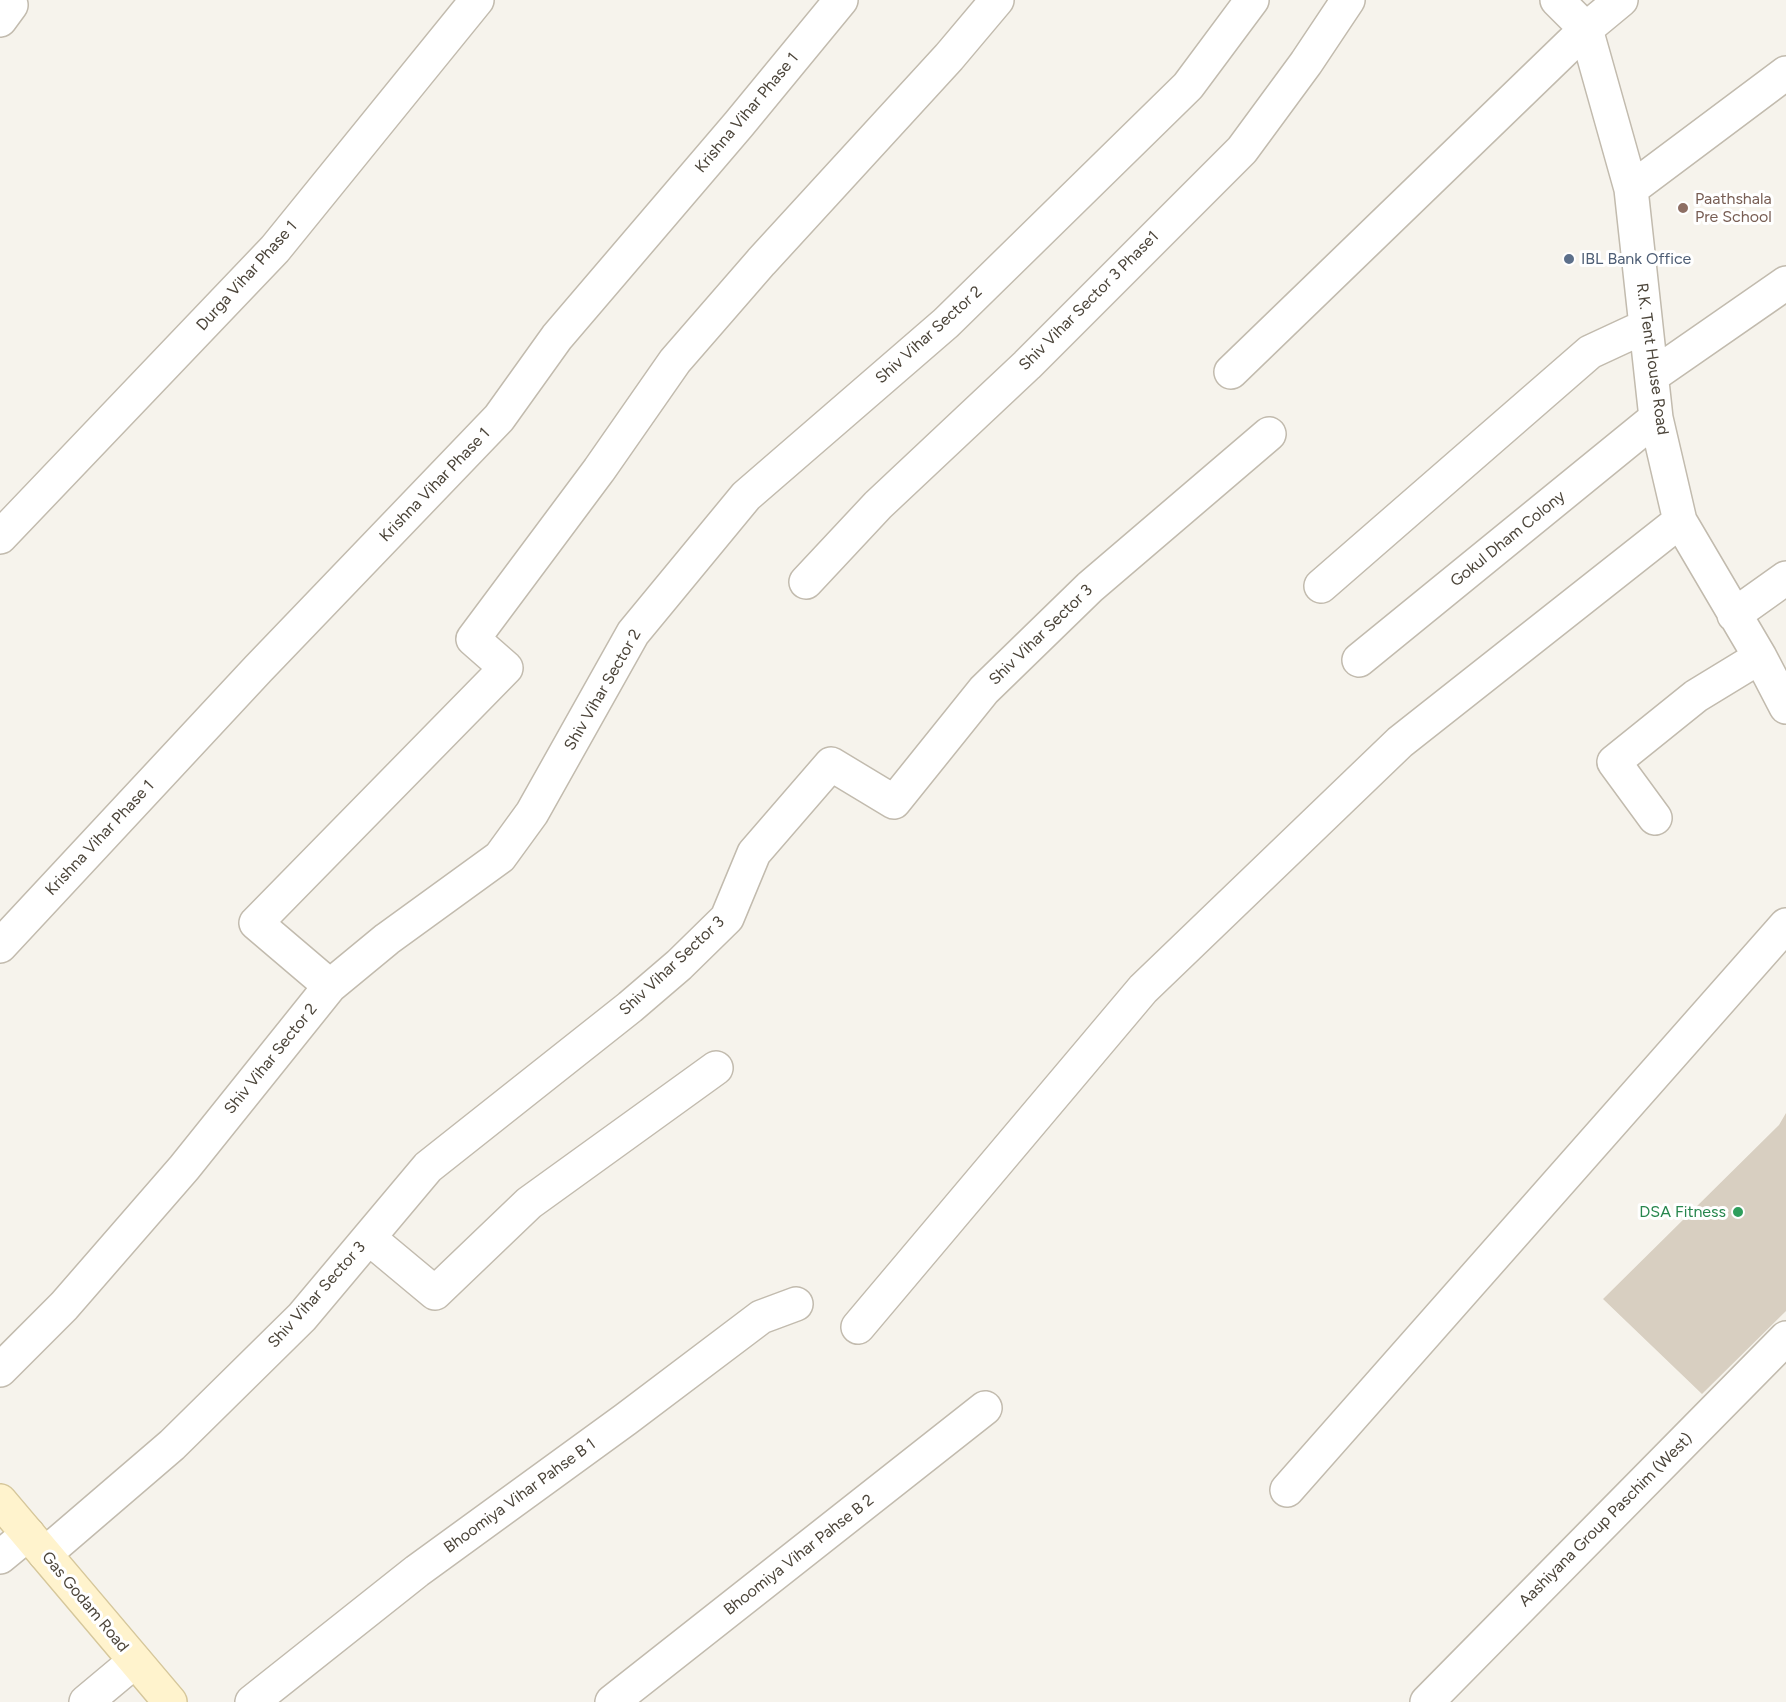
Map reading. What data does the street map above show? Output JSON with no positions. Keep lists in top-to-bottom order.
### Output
{
  "streets": {
    "main road": ["Gas Godam Road"],
    "street": [
      "Krishna Vihar Phase 1",
      "Durga Vihar Phase 1",
      "Shiv Vihar Sector 3 Phase1",
      "Shiv Vihar Sector 2",
      "R.K. Tent House Road",
      "Gokul Dham Colony",
      "Shiv Vihar Sector 3",
      "Bhoomiya Vihar Pahse B 1",
      "Aashiyana Group Paschim (West)",
      "Bhoomiya Vihar Pahse B 2"
    ]
  },
  "crossings": [
    ["R.K. Tent House Road", "Gokul Dham Colony"],
    ["Shiv Vihar Sector 3", "Gas Godam Road"]
  ],
  "places": ["Paathshala Pre School", "IBL Bank Office", "DSA Fitness"]
}
